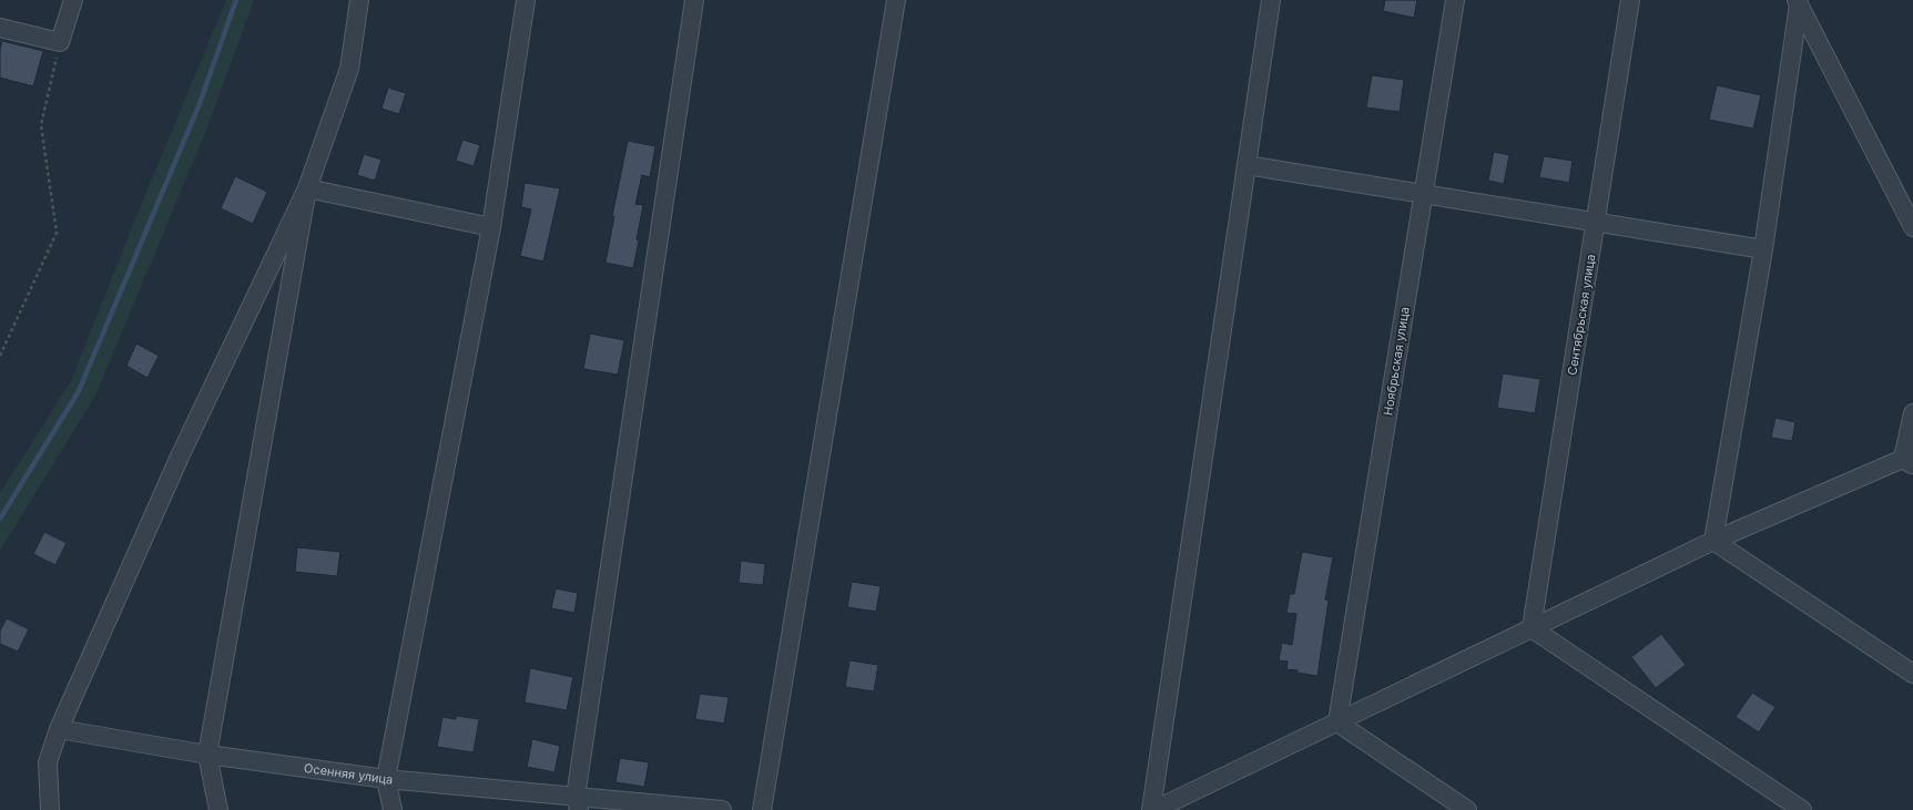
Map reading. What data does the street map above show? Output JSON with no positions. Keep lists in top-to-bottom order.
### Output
{
  "streets": {
    "street": ["Сентябрьская улица", "Ноябрьская улица", "Осенняя улица"]
  }
}
